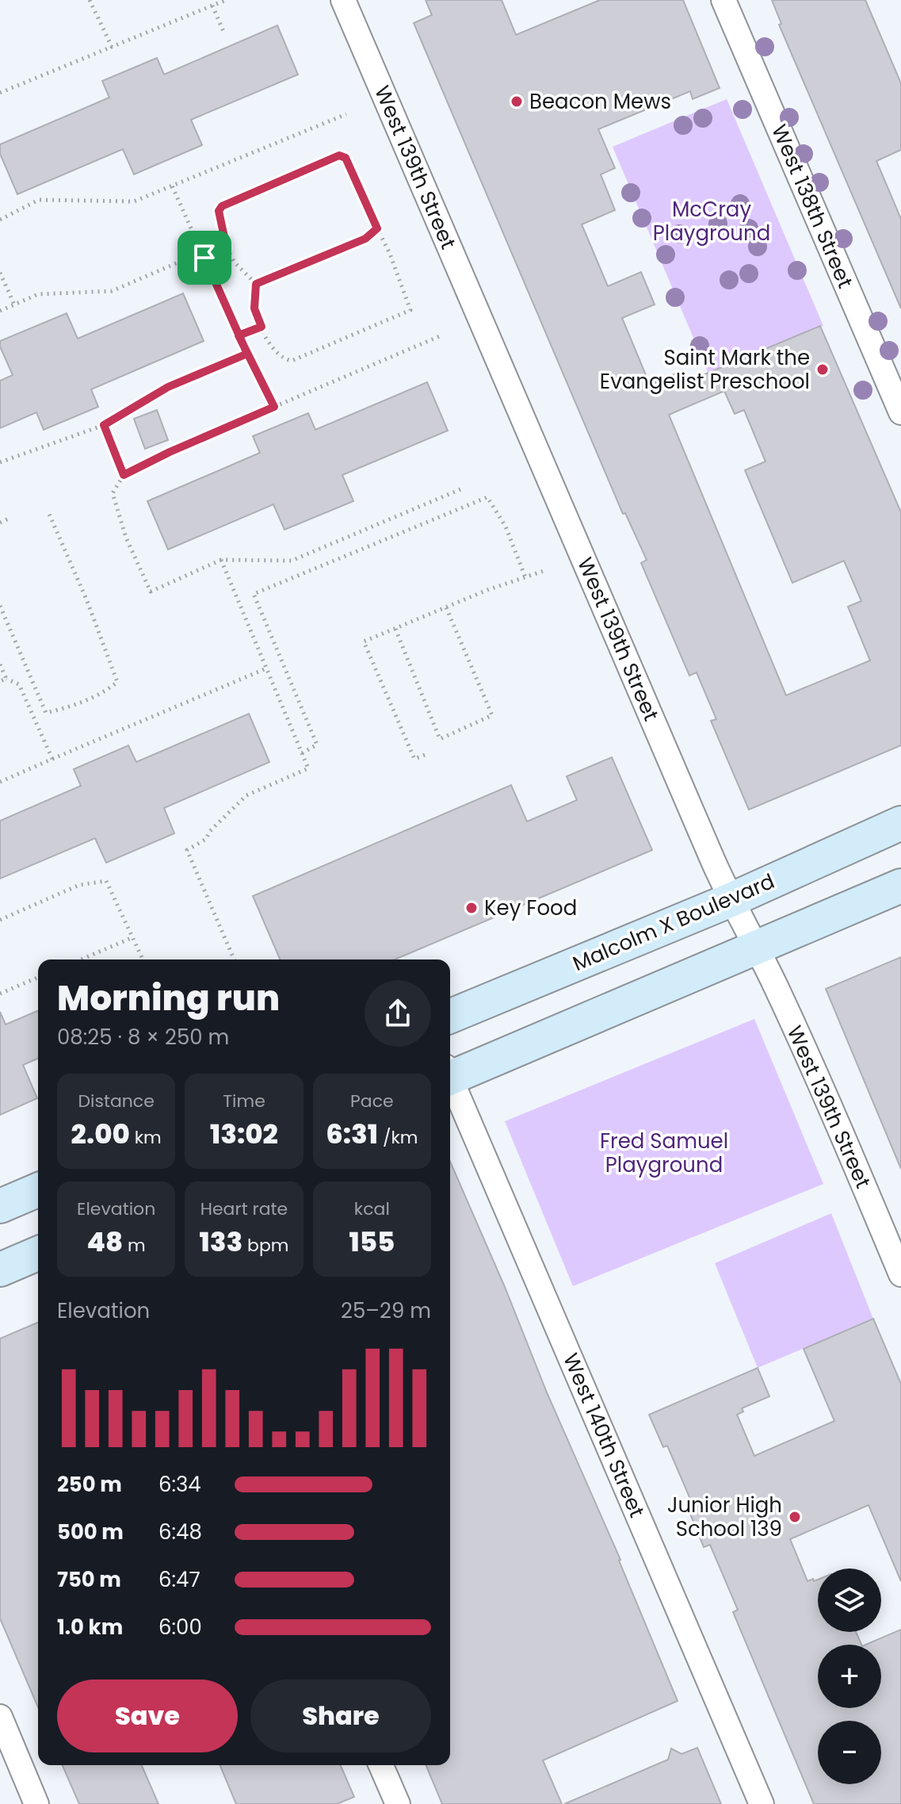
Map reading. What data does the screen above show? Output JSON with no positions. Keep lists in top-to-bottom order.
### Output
{
  "streets": {
    "main road": ["Malcolm X Boulevard"],
    "street": ["West 139th Street", "West 138th Street", "West 140th Street"]
  },
  "crossings": [
    ["West 139th Street", "Malcolm X Boulevard"]
  ],
  "parks": ["McCray Playground", "Fred Samuel Playground"],
  "places": [
    "Beacon Mews",
    "Saint Mark the Evangelist Preschool",
    "Key Food",
    "Junior High School 139"
  ],
  "page": {
    "heading": ["Morning run", "08:25 · 8 × 250 m"],
    "stats": [
      ["Distance", "2.00 km"],
      ["Time", "13:02"],
      ["Pace", "6:31 /km"],
      ["Elevation", "48 m"],
      ["Heart rate", "133 bpm"],
      ["kcal", "155"]
    ],
    "chart": ["Elevation", "25–29 m"],
    "list": [
      {
        "name": "250 m",
        "note": "6:34"
      },
      {
        "name": "500 m",
        "note": "6:48"
      },
      {
        "name": "750 m",
        "note": "6:47"
      },
      {
        "name": "1.0 km",
        "note": "6:00"
      }
    ],
    "map_buttons": ["+", "−"],
    "buttons": ["Save", "Share"]
  }
}
